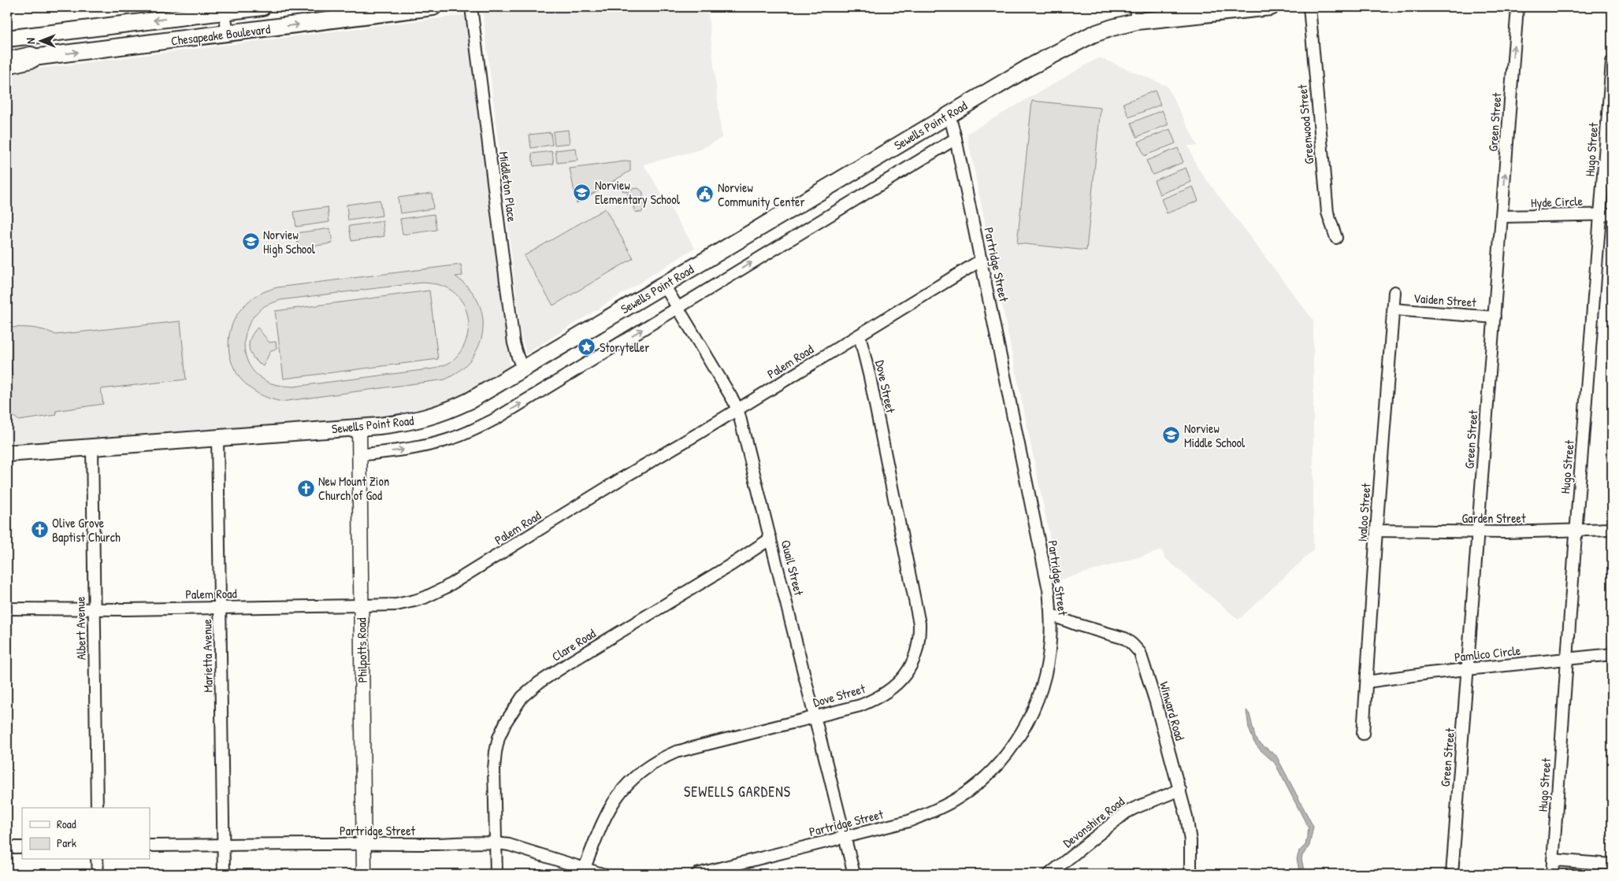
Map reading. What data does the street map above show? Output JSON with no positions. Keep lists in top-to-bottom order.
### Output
{
  "streets": {
    "main road": ["Chesapeake Boulevard", "Sewells Point Road"],
    "street": [
      "Green Street",
      "Greenwood Street",
      "Hugo Street",
      "Middleton Place",
      "Hyde Circle",
      "Partridge Street",
      "Vaiden Street",
      "Palem Road",
      "Dove Street",
      "Ivaloo Street",
      "Garden Street",
      "Quail Street",
      "Albert Avenue",
      "Clare Road",
      "Philpotts Road",
      "Pamlico Circle",
      "Marietta Avenue",
      "Winward Road",
      "Devonshire Road"
    ]
  },
  "crossings": [
    ["Green Street", "Hyde Circle"],
    ["Green Street", "Vaiden Street"],
    ["Green Street", "Garden Street"],
    ["Green Street", "Pamlico Circle"],
    ["Sewells Point Road", "Middleton Place"],
    ["Sewells Point Road", "Partridge Street"],
    ["Sewells Point Road", "Quail Street"],
    ["Sewells Point Road", "Albert Avenue"],
    ["Sewells Point Road", "Philpotts Road"],
    ["Sewells Point Road", "Marietta Avenue"],
    ["Hugo Street", "Hyde Circle"],
    ["Hugo Street", "Garden Street"],
    ["Hugo Street", "Pamlico Circle"],
    ["Partridge Street", "Palem Road"],
    ["Partridge Street", "Dove Street"],
    ["Partridge Street", "Quail Street"],
    ["Partridge Street", "Clare Road"],
    ["Partridge Street", "Philpotts Road"],
    ["Partridge Street", "Marietta Avenue"],
    ["Partridge Street", "Winward Road"],
    ["Vaiden Street", "Ivaloo Street"],
    ["Palem Road", "Dove Street"],
    ["Palem Road", "Quail Street"],
    ["Palem Road", "Albert Avenue"],
    ["Palem Road", "Philpotts Road"],
    ["Palem Road", "Marietta Avenue"],
    ["Dove Street", "Quail Street"],
    ["Ivaloo Street", "Garden Street"],
    ["Ivaloo Street", "Pamlico Circle"],
    ["Quail Street", "Clare Road"],
    ["Winward Road", "Devonshire Road"]
  ],
  "districts": ["SEWELLS GARDENS"],
  "places": {
    "school or university": ["Norview Elementary School", "Norview High School", "Norview Middle School"],
    "public building": ["Norview Community Center"],
    "place": ["Storyteller"],
    "church": ["New Mount Zion Church of God", "Olive Grove Baptist Church"]
  },
  "legend": ["Road", "Park"],
  "north": "left"
}
